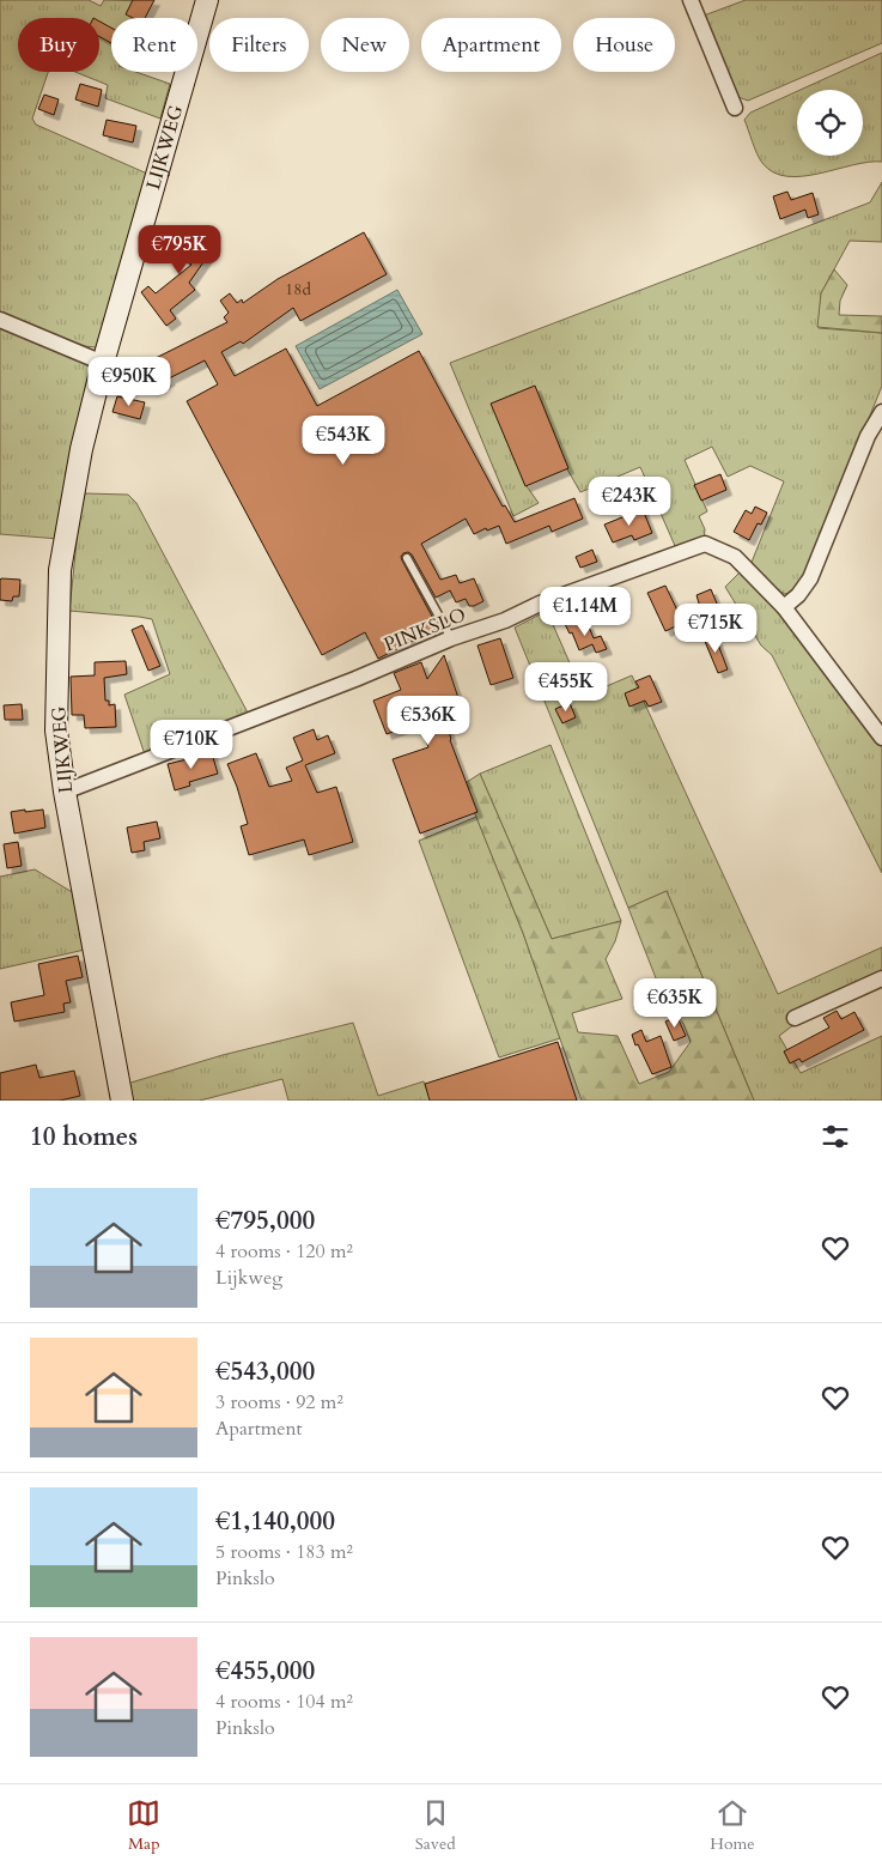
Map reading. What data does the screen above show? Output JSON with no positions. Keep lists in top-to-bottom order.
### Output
{
  "streets": {
    "street": ["LIJKWEG", "PINKSLO"]
  },
  "crossings": [
    ["LIJKWEG", "PINKSLO"]
  ],
  "house_numbers": ["18d"],
  "page": {
    "chip": [
      "Buy",
      "Rent",
      "Filters",
      "New",
      "Apartment",
      "House"
    ],
    "price": [
      "€795K",
      "€950K",
      "€543K",
      "€243K",
      "€1.14M",
      "€715K",
      "€455K",
      "€536K",
      "€710K",
      "€635K"
    ],
    "heading": "10 homes",
    "list": [
      {
        "name": "€795,000",
        "note": "4 rooms · 120 m² · Lijkweg"
      },
      {
        "name": "€543,000",
        "note": "3 rooms · 92 m² · Apartment"
      },
      {
        "name": "€1,140,000",
        "note": "5 rooms · 183 m² · Pinkslo"
      },
      {
        "name": "€455,000",
        "note": "4 rooms · 104 m² · Pinkslo"
      }
    ],
    "tabs": ["Map", "Saved", "Home"]
  }
}
